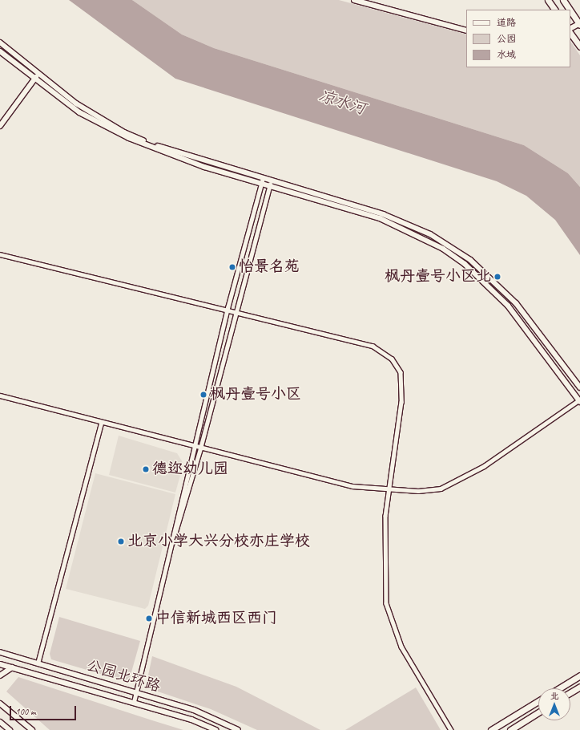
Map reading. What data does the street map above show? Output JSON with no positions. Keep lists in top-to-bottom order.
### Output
{
  "streets": {
    "street": ["公园北环路"]
  },
  "water": ["凉水河"],
  "places": [
    "怡景名苑",
    "枫丹壹号小区北",
    "枫丹壹号小区",
    "德迩幼儿园",
    "北京小学大兴分校亦庄学校",
    "中信新城西区西门"
  ],
  "legend": ["道路", "公园", "水域"],
  "scale_bar": "100 m",
  "north": "top"
}
